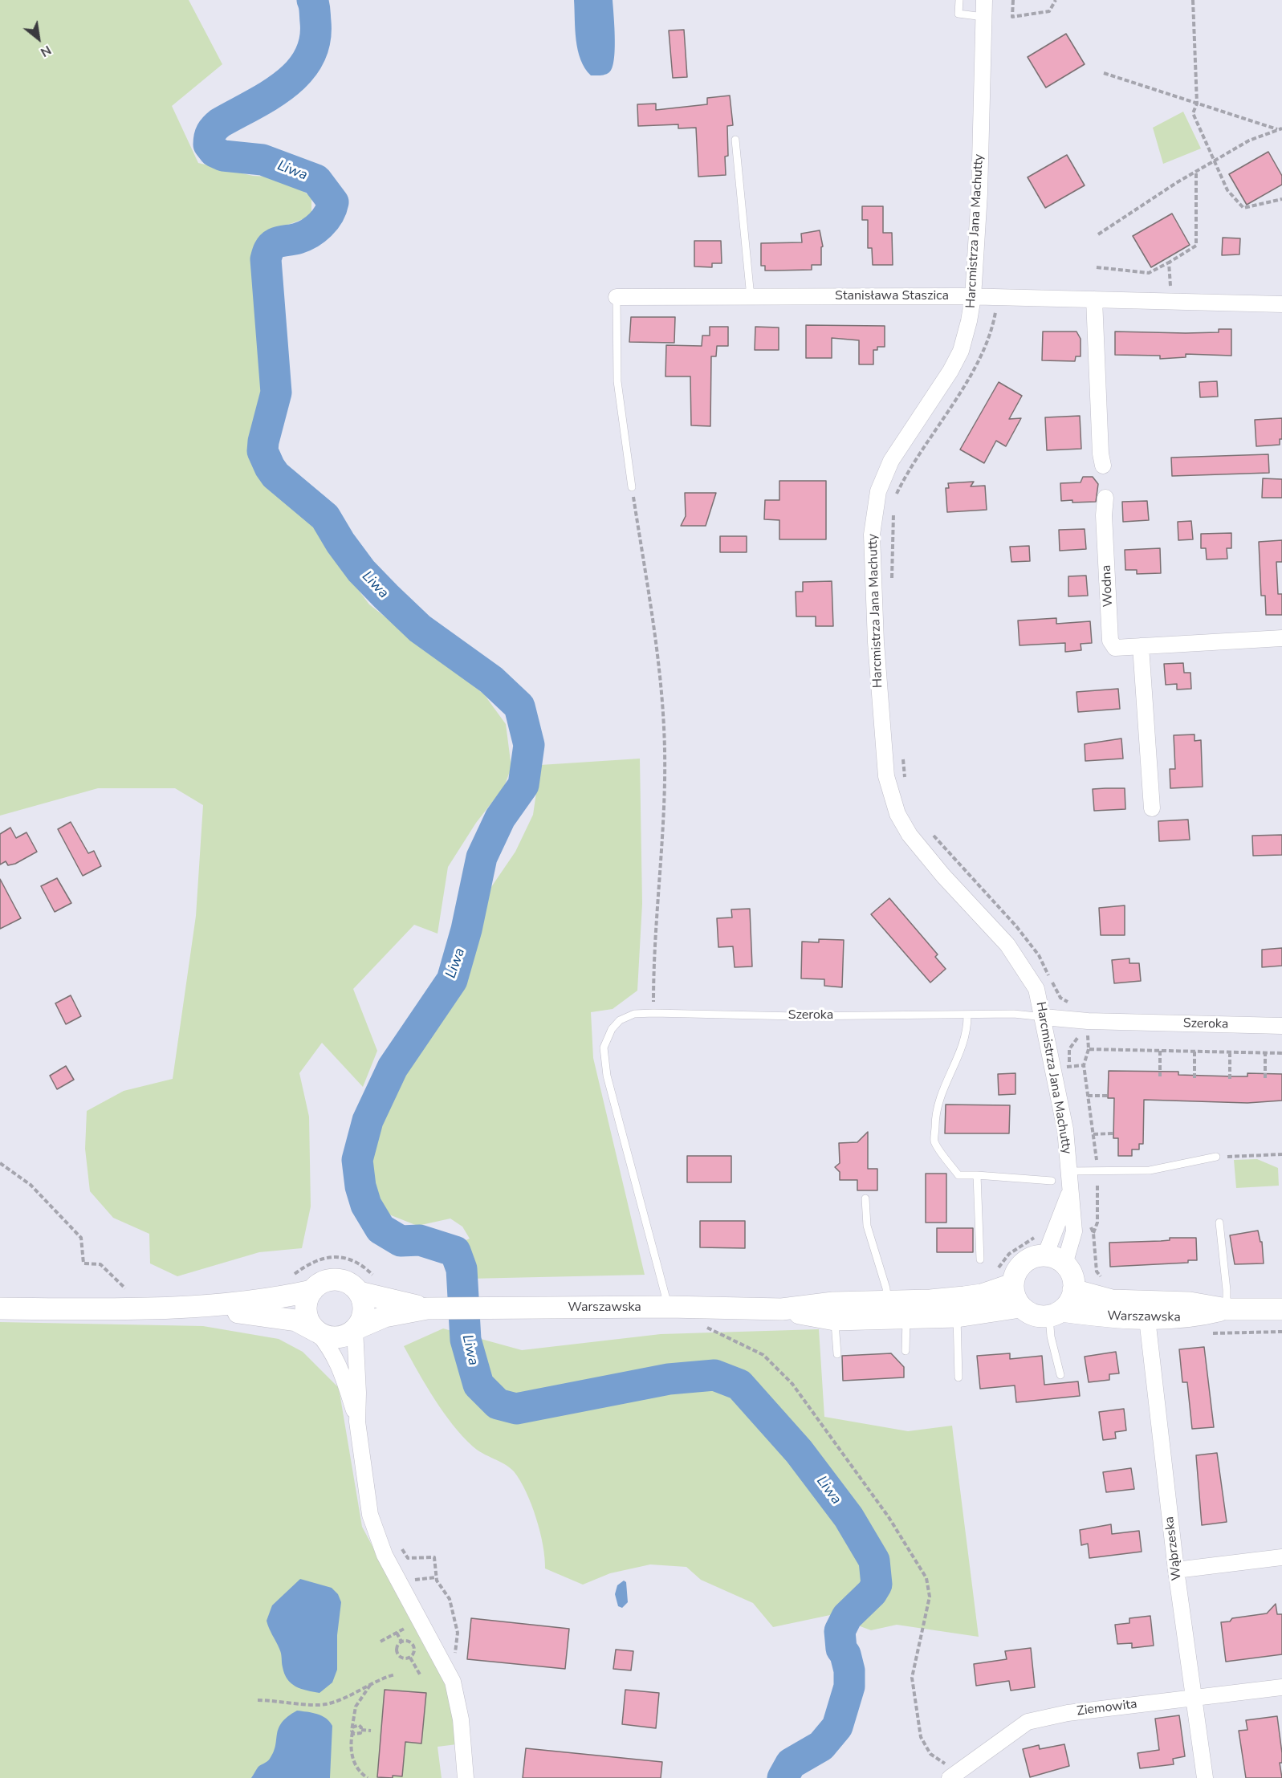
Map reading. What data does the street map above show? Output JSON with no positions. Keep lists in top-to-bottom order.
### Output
{
  "streets": {
    "main road": ["Warszawska"],
    "street": [
      "Harcmistrza Jana Machutty",
      "Stanisława Staszica",
      "Wodna",
      "Szeroka",
      "Wąbrzeska",
      "Ziemowita"
    ]
  },
  "crossings": [
    ["Harcmistrza Jana Machutty", "Stanisława Staszica"],
    ["Harcmistrza Jana Machutty", "Szeroka"],
    ["Harcmistrza Jana Machutty", "Warszawska"],
    ["Szeroka", "Warszawska"],
    ["Warszawska", "Wąbrzeska"],
    ["Wąbrzeska", "Ziemowita"]
  ],
  "water": ["Liwa"],
  "north": "bottom right"
}
